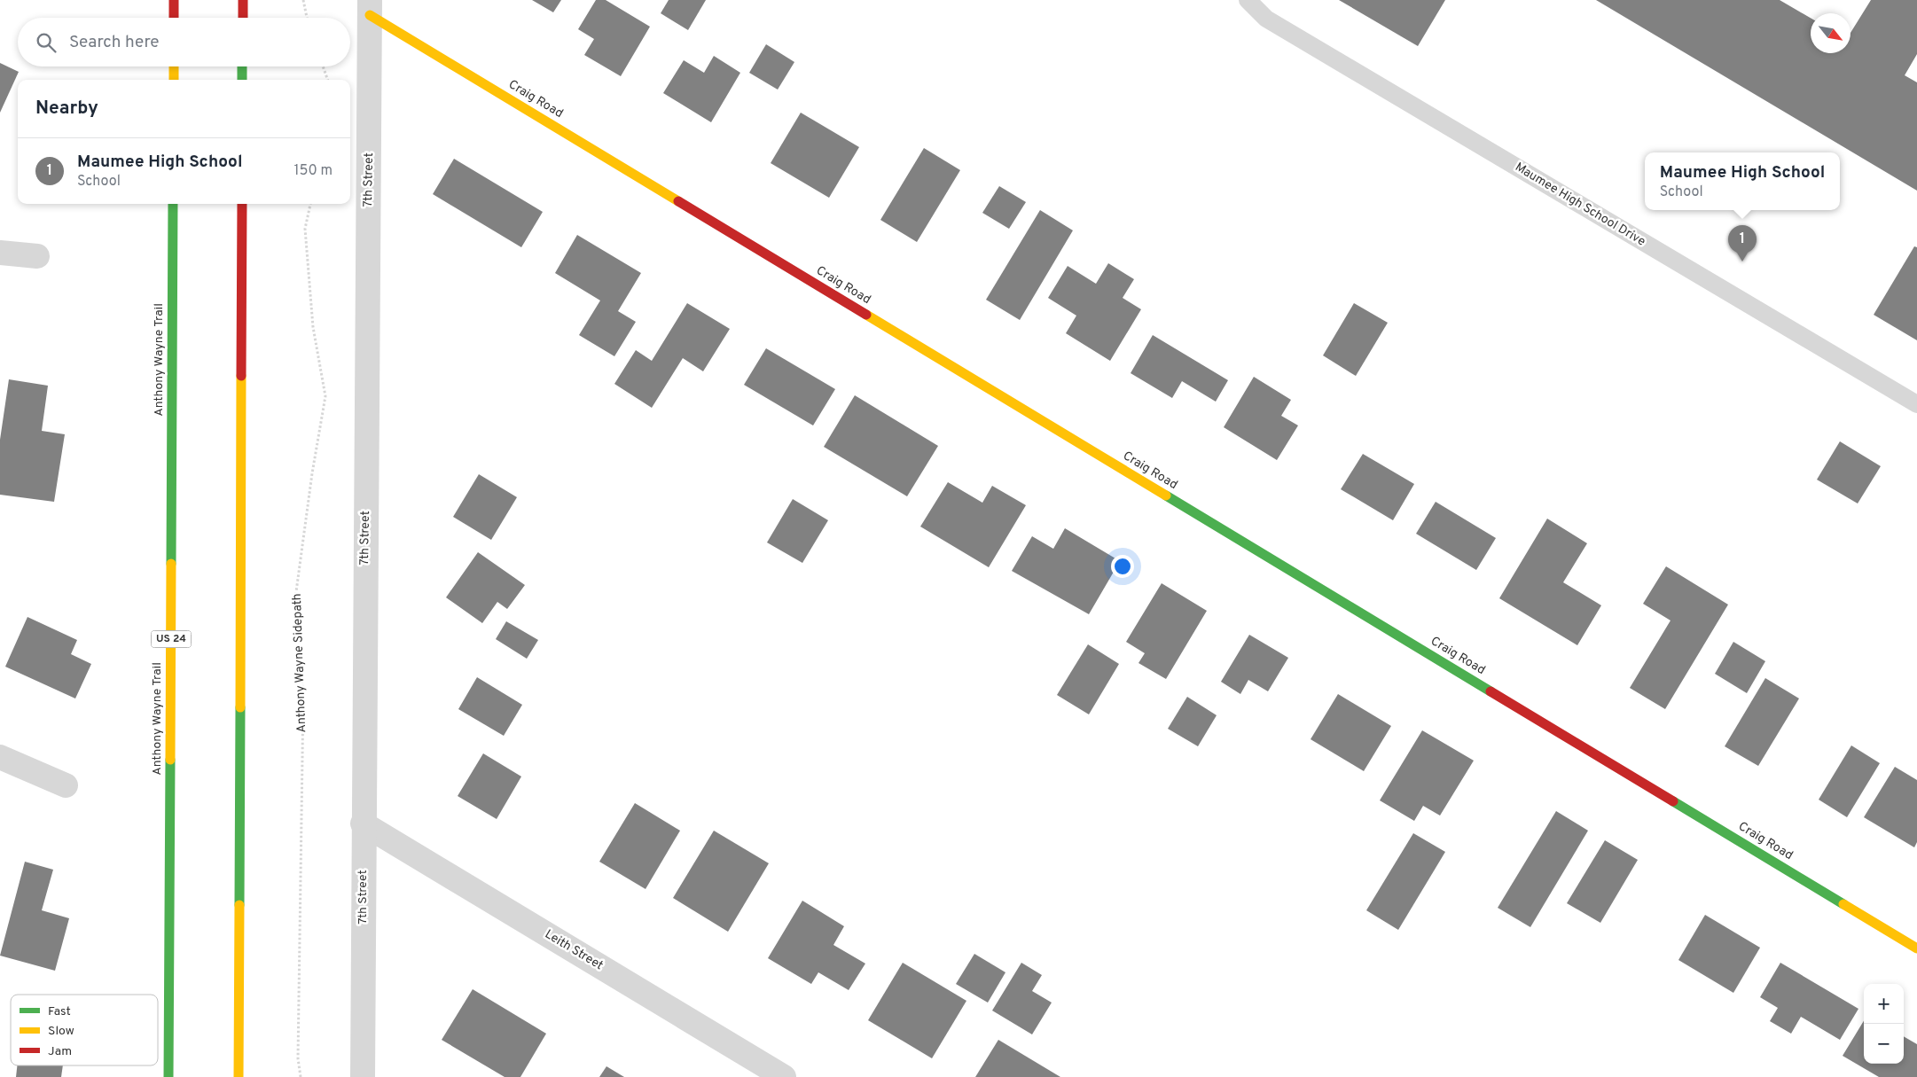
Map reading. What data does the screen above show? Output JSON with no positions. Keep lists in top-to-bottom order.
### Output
{
  "streets": {
    "main road": ["Craig Road", "Anthony Wayne Trail", "US 24"],
    "street": ["7th Street", "Leith Street"],
    "lane": ["Maumee High School Drive"],
    "path": ["Anthony Wayne Sidepath"]
  },
  "crossings": [
    ["Craig Road", "7th Street"],
    ["7th Street", "Leith Street"]
  ],
  "legend": ["Fast", "Slow", "Jam"],
  "north": "bottom right",
  "page": {
    "search": "Search here",
    "heading": "Nearby",
    "list": [
      {
        "mark": "1",
        "name": "Maumee High School",
        "note": "School",
        "value": "150 m"
      }
    ],
    "popup": ["Maumee High School", "School"],
    "pins": "1",
    "map_buttons": ["+", "−"]
  }
}
